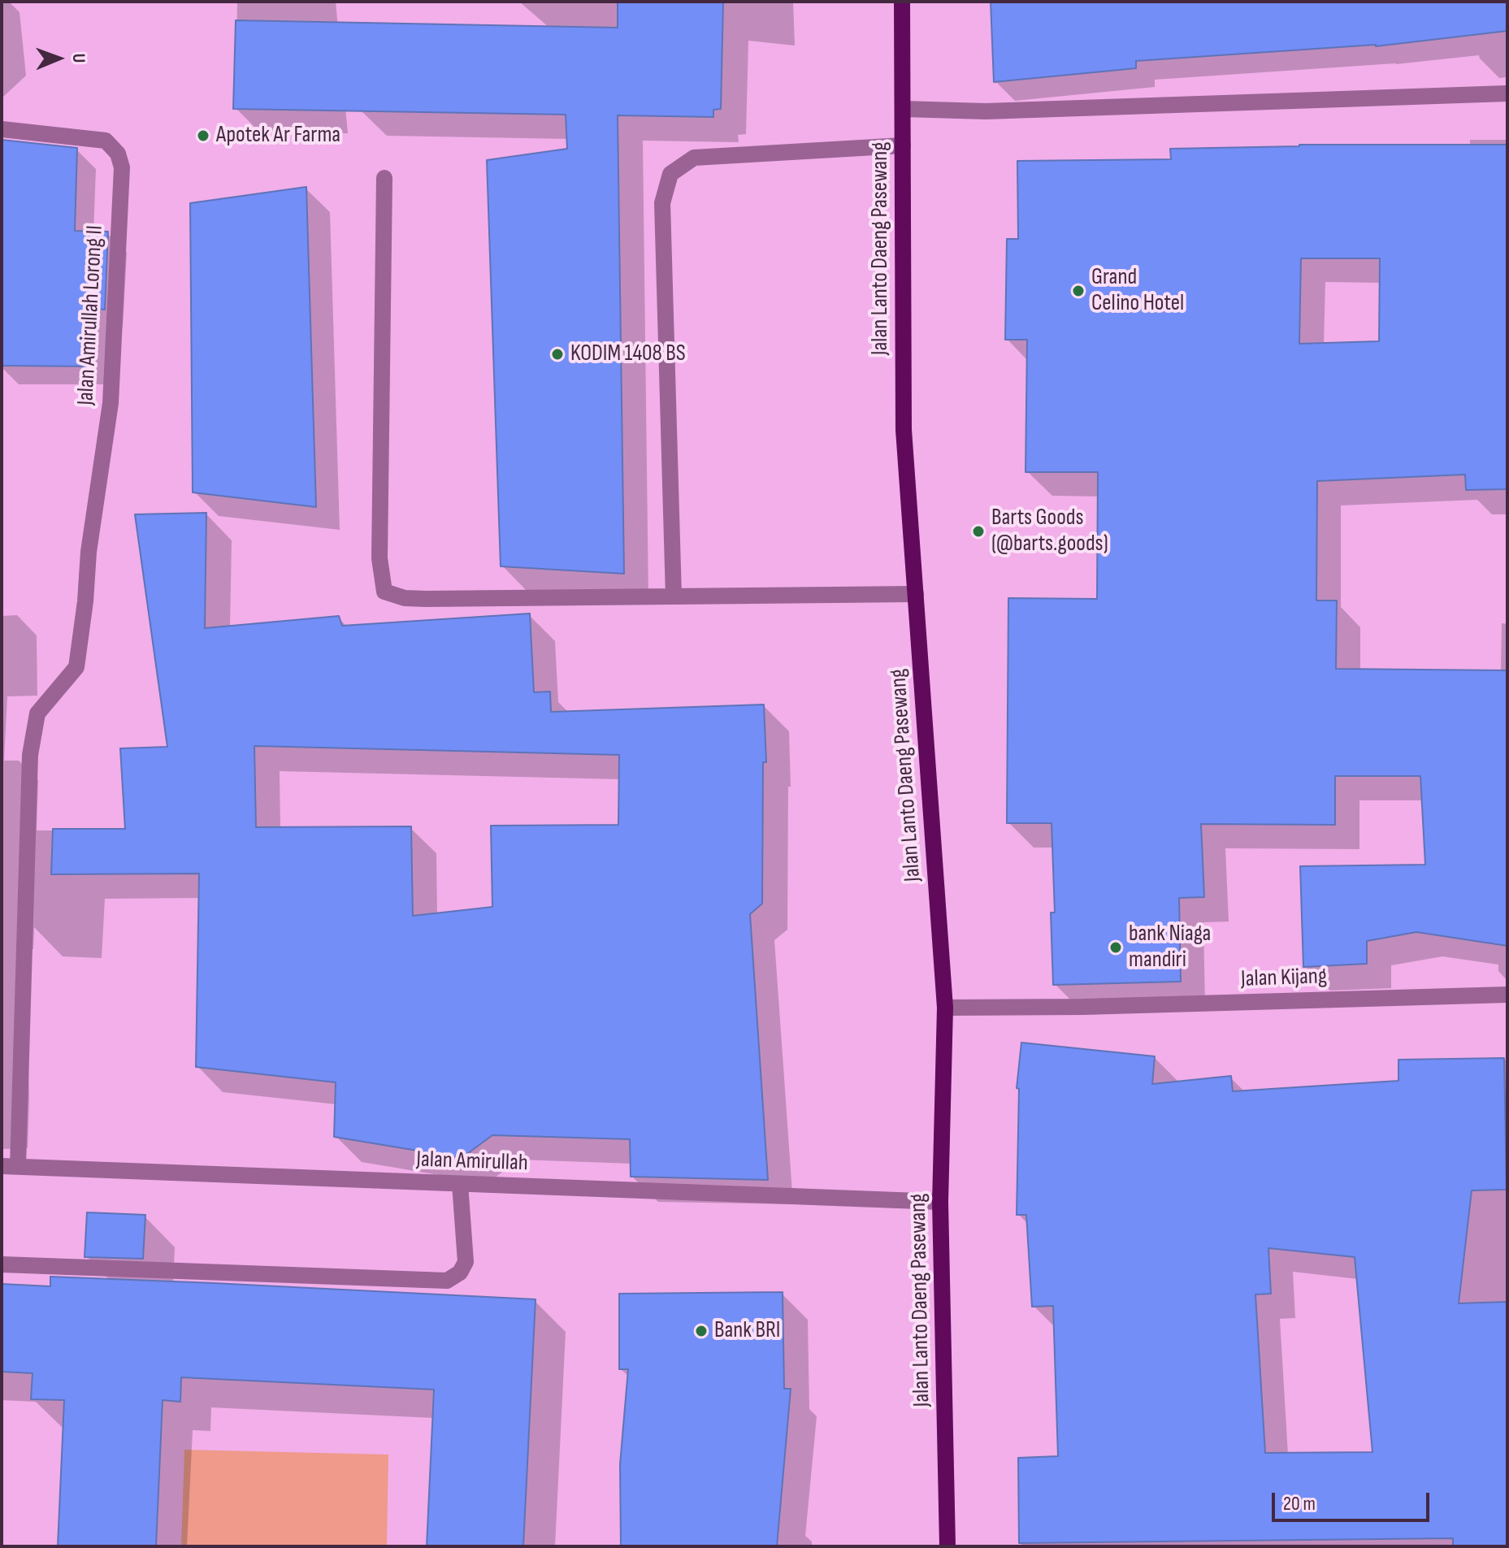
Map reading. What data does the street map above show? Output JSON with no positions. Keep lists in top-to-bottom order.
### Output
{
  "streets": {
    "main road": ["Jalan Lanto Daeng Pasewang"],
    "street": ["Jalan Amirullah Lorong II", "Jalan Kijang", "Jalan Amirullah"]
  },
  "crossings": [
    ["Jalan Lanto Daeng Pasewang", "Jalan Kijang"],
    ["Jalan Lanto Daeng Pasewang", "Jalan Amirullah"],
    ["Jalan Amirullah Lorong II", "Jalan Amirullah"]
  ],
  "places": [
    "Apotek Ar Farma",
    "Grand Celino Hotel",
    "KODIM 1408 BS",
    "Barts Goods (@barts.goods)",
    "bank Niaga mandiri",
    "Bank BRI"
  ],
  "scale_bar": "20 m",
  "north": "right"
}
